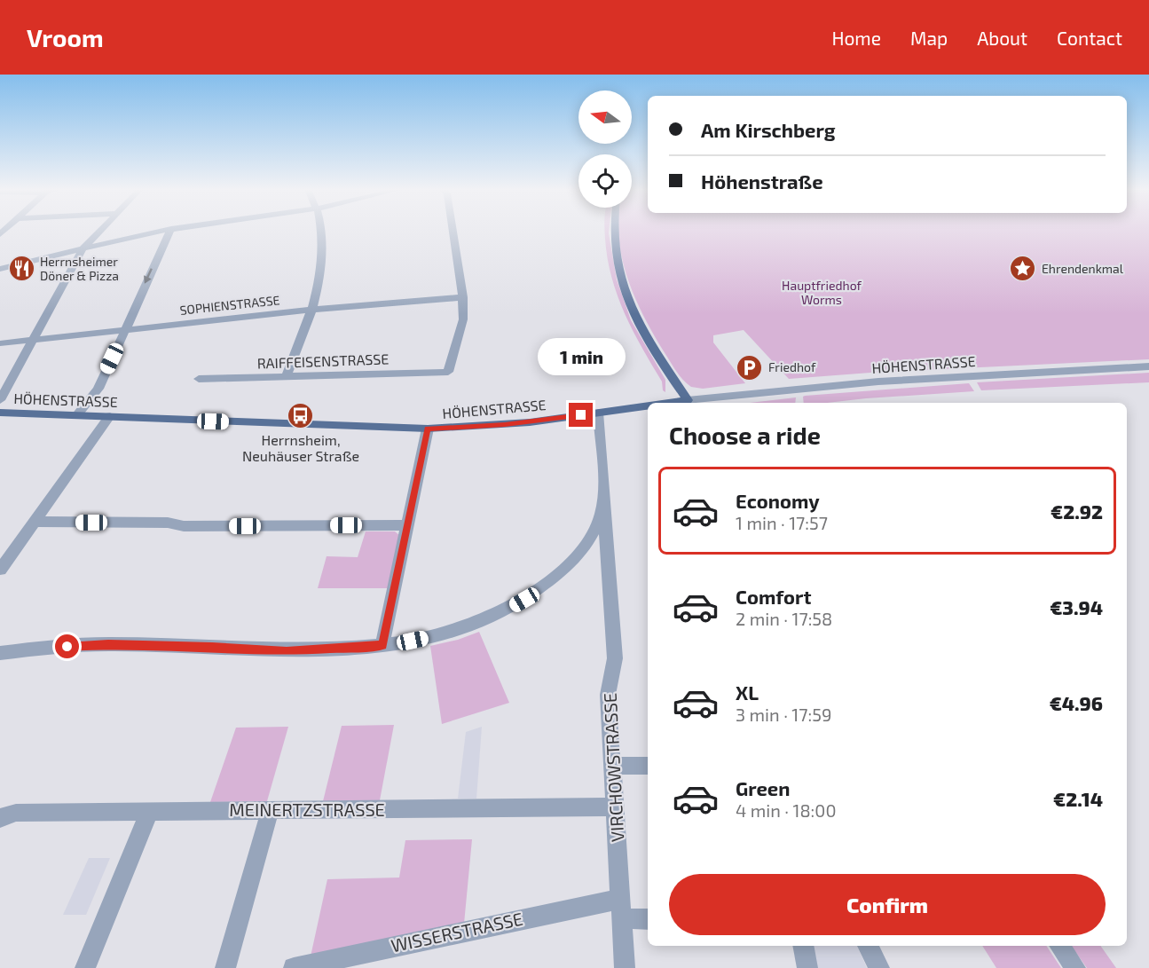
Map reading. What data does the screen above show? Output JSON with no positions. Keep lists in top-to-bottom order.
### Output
{
  "streets": {
    "main road": ["HÖHENSTRASSE"],
    "street": [
      "SOPHIENSTRASSE",
      "RAIFFEISENSTRASSE",
      "VIRCHOWSTRASSE",
      "MEINERTZSTRASSE",
      "WISSERSTRASSE"
    ]
  },
  "crossings": [
    ["SOPHIENSTRASSE", "RAIFFEISENSTRASSE"],
    ["HÖHENSTRASSE", "VIRCHOWSTRASSE"],
    ["VIRCHOWSTRASSE", "MEINERTZSTRASSE"],
    ["VIRCHOWSTRASSE", "WISSERSTRASSE"]
  ],
  "parks": ["Hauptfriedhof Worms"],
  "places": {
    "restaurant": ["Herrnsheimer Döner & Pizza"],
    "place": ["Ehrendenkmal"],
    "parking": ["Friedhof"],
    "bus stop": ["Herrnsheim, Neuhäuser Straße"]
  },
  "north": "left",
  "page": {
    "header": "Vroom",
    "nav": [
      "Home",
      "Map",
      "About",
      "Contact"
    ],
    "banner": ["Am Kirschberg", "Höhenstraße"],
    "bubble": "1 min",
    "heading": "Choose a ride",
    "list": [
      {
        "name": "Economy",
        "note": "1 min · 17:57",
        "value": "€2.92"
      },
      {
        "name": "Comfort",
        "note": "2 min · 17:58",
        "value": "€3.94"
      },
      {
        "name": "XL",
        "note": "3 min · 17:59",
        "value": "€4.96"
      },
      {
        "name": "Green",
        "note": "4 min · 18:00",
        "value": "€2.14"
      }
    ],
    "buttons": "Confirm"
  }
}
